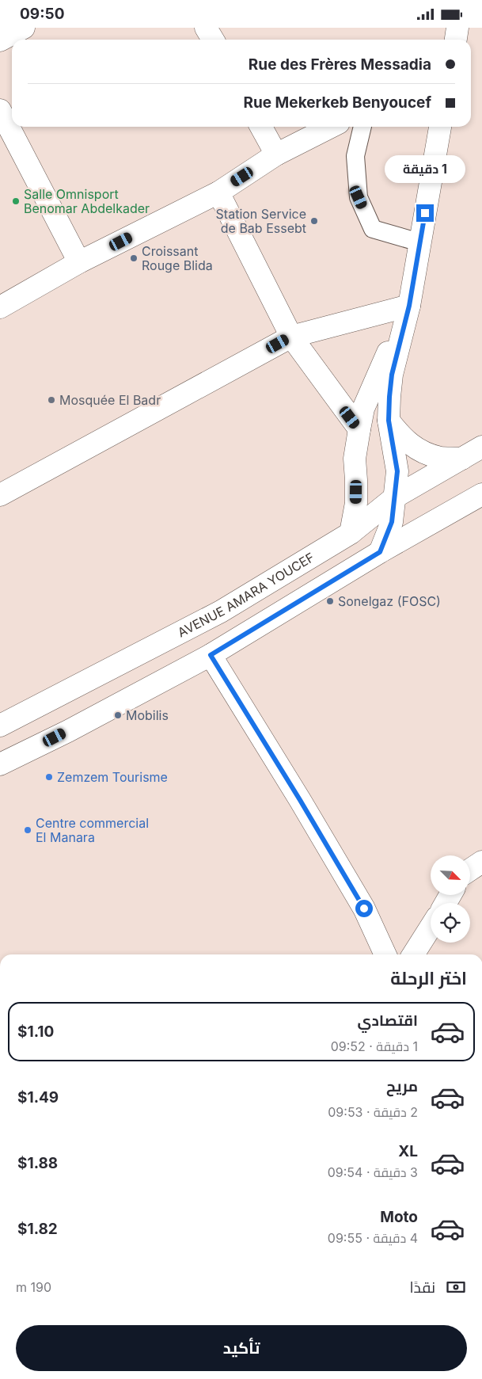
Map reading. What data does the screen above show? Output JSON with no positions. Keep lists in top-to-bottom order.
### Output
{
  "streets": {
    "main road": ["AVENUE AMARA YOUCEF"]
  },
  "places": [
    "Salle Omnisport Benomar Abdelkader",
    "Station Service de Bab Essebt",
    "Croissant Rouge Blida",
    "Mosquée El Badr",
    "Sonelgaz (FOSC)",
    "Mobilis",
    "Zemzem Tourisme",
    "Centre commercial El Manara"
  ],
  "north": "bottom right",
  "page": {
    "status": "09:50",
    "banner": ["Rue des Frères Messadia", "Rue Mekerkeb Benyoucef"],
    "bubble": "1 دقيقة",
    "heading": "اختر الرحلة",
    "list": [
      {
        "name": "اقتصادي",
        "note": "1 دقيقة · 09:52",
        "value": "$1.10"
      },
      {
        "name": "مريح",
        "note": "2 دقيقة · 09:53",
        "value": "$1.49"
      },
      {
        "name": "XL",
        "note": "3 دقيقة · 09:54",
        "value": "$1.88"
      },
      {
        "name": "Moto",
        "note": "4 دقيقة · 09:55",
        "value": "$1.82"
      }
    ],
    "pay": ["نقدًا", "190 m"],
    "buttons": "تأكيد"
  }
}
